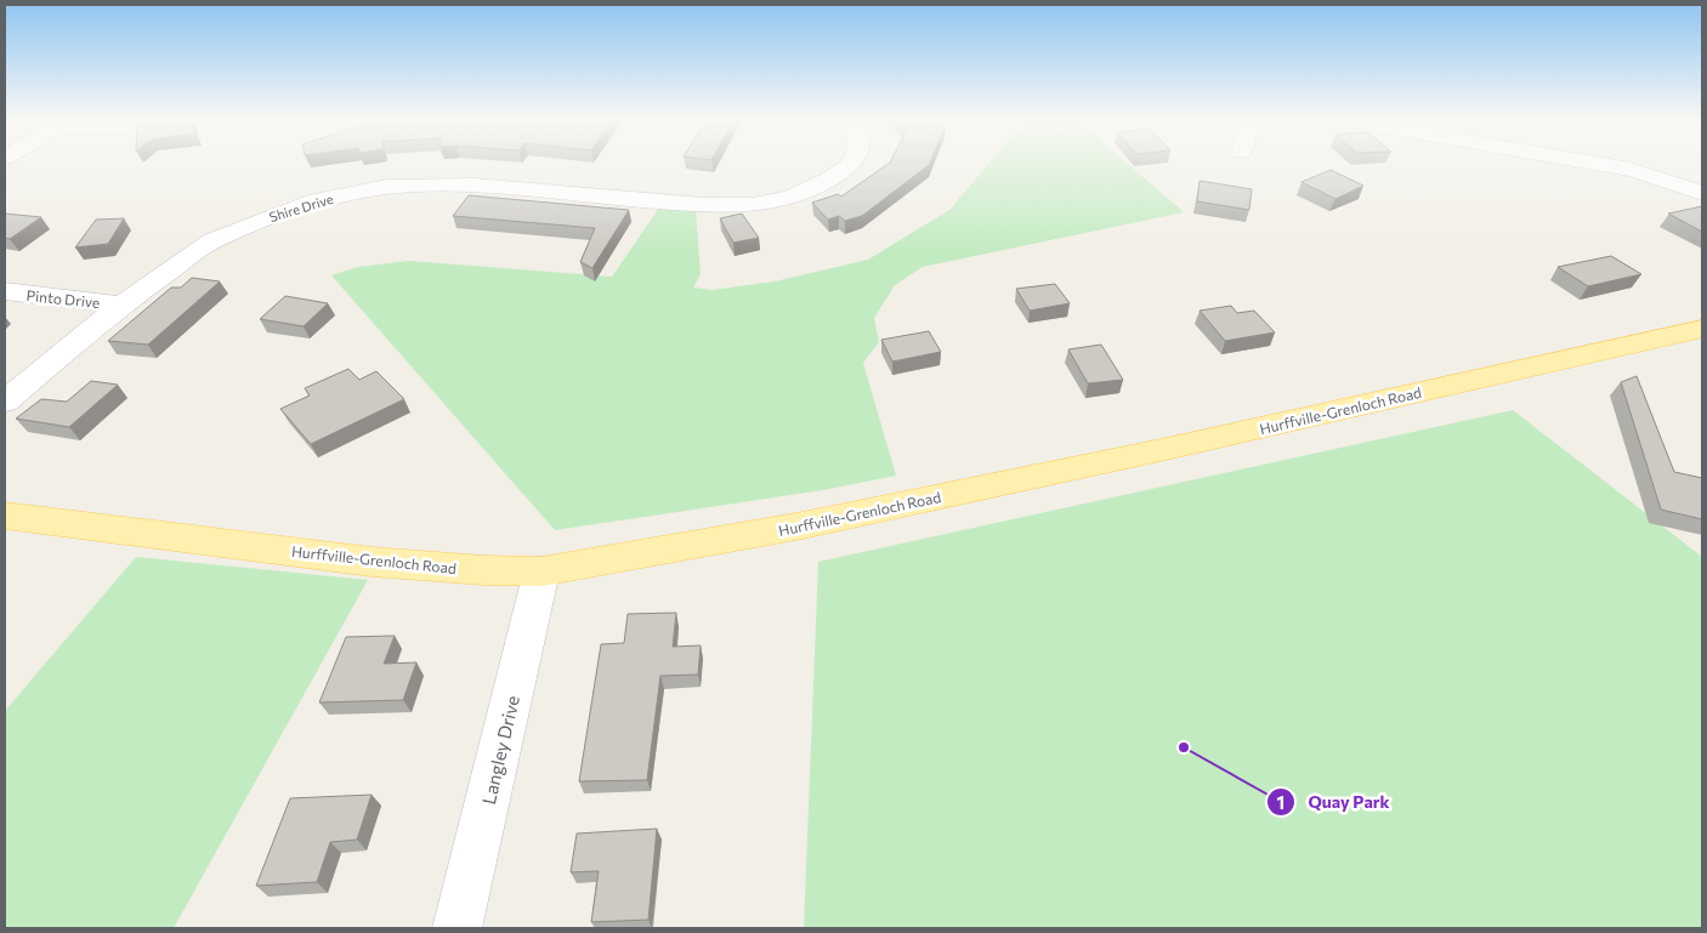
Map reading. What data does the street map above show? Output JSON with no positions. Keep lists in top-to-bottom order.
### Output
{
  "streets": {
    "main road": ["Hurffville-Grenloch Road"],
    "street": ["Shire Drive", "Pinto Drive", "Langley Drive"]
  },
  "crossings": [
    ["Shire Drive", "Pinto Drive"],
    ["Hurffville-Grenloch Road", "Langley Drive"]
  ],
  "places": ["Quay Park"]
}
